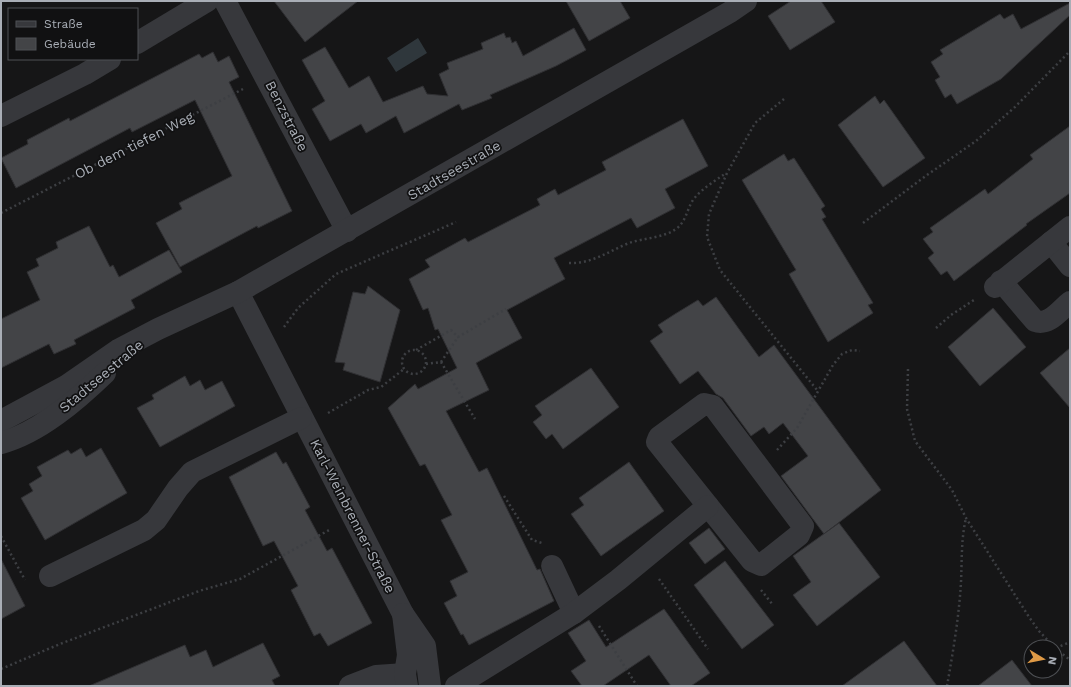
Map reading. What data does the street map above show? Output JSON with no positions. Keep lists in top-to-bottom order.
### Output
{
  "streets": {
    "street": ["Benzstraße", "Stadtseestraße", "Karl-Weinbrenner-Straße"],
    "path": ["Ob dem tiefen Weg"]
  },
  "crossings": [
    ["Benzstraße", "Ob dem tiefen Weg"],
    ["Benzstraße", "Stadtseestraße"],
    ["Stadtseestraße", "Karl-Weinbrenner-Straße"]
  ],
  "legend": ["Straße", "Gebäude"],
  "north": "right"
}
